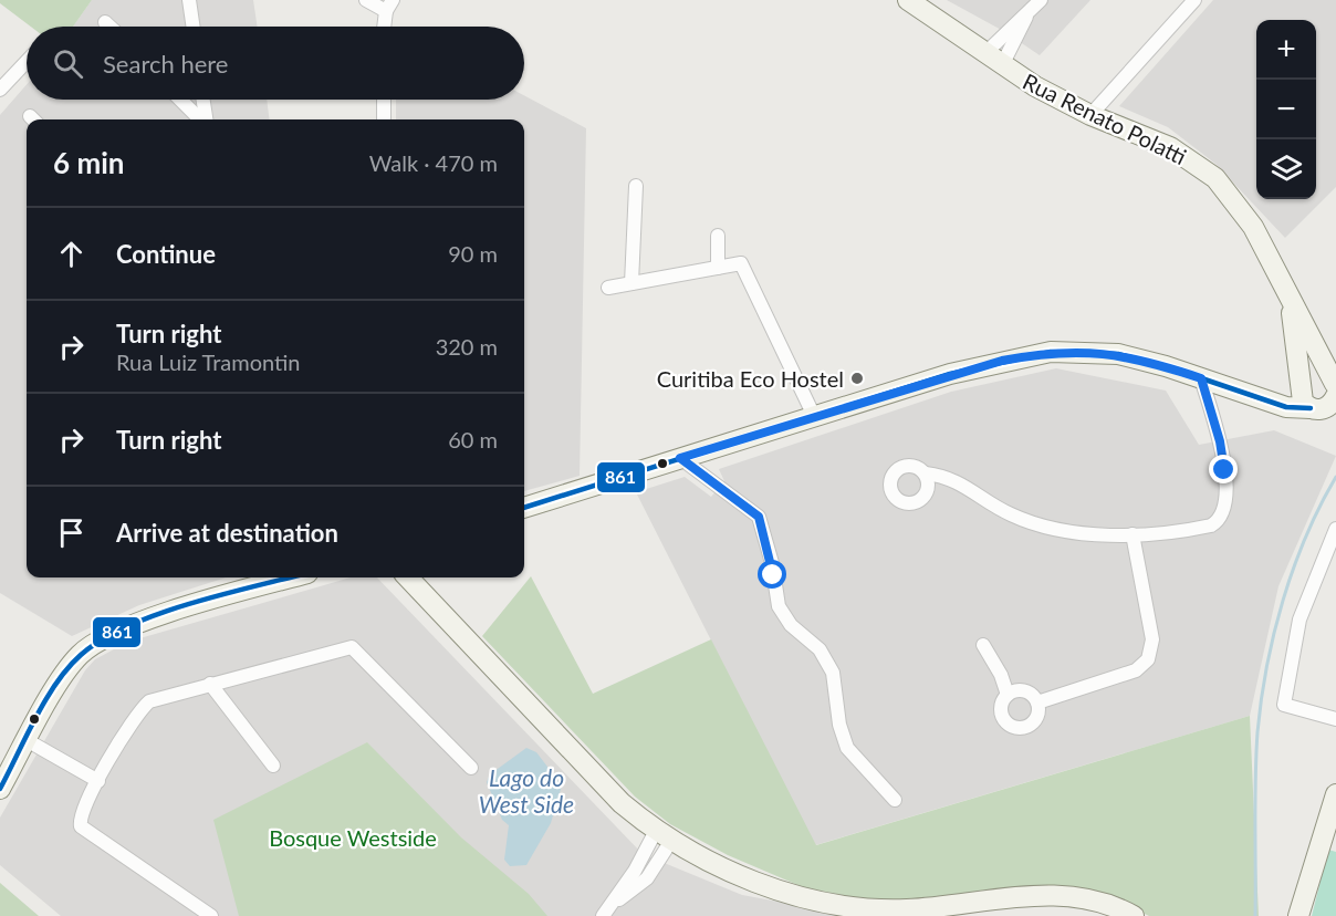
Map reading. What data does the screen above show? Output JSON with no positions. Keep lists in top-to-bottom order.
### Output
{
  "streets": {
    "main road": ["Rua Renato Polatti"]
  },
  "water": ["Lago do West Side"],
  "parks": ["Bosque Westside"],
  "places": ["Curitiba Eco Hostel"],
  "lines": ["transit line 861"],
  "page": {
    "map_buttons": ["+", "−"],
    "search": "Search here",
    "heading": ["6 min", "Walk · 470 m"],
    "list": [
      ["Continue", "90 m"],
      ["Turn right", "Rua Luiz Tramontin", "320 m"],
      ["Turn right", "60 m"],
      "Arrive at destination"
    ]
  }
}
